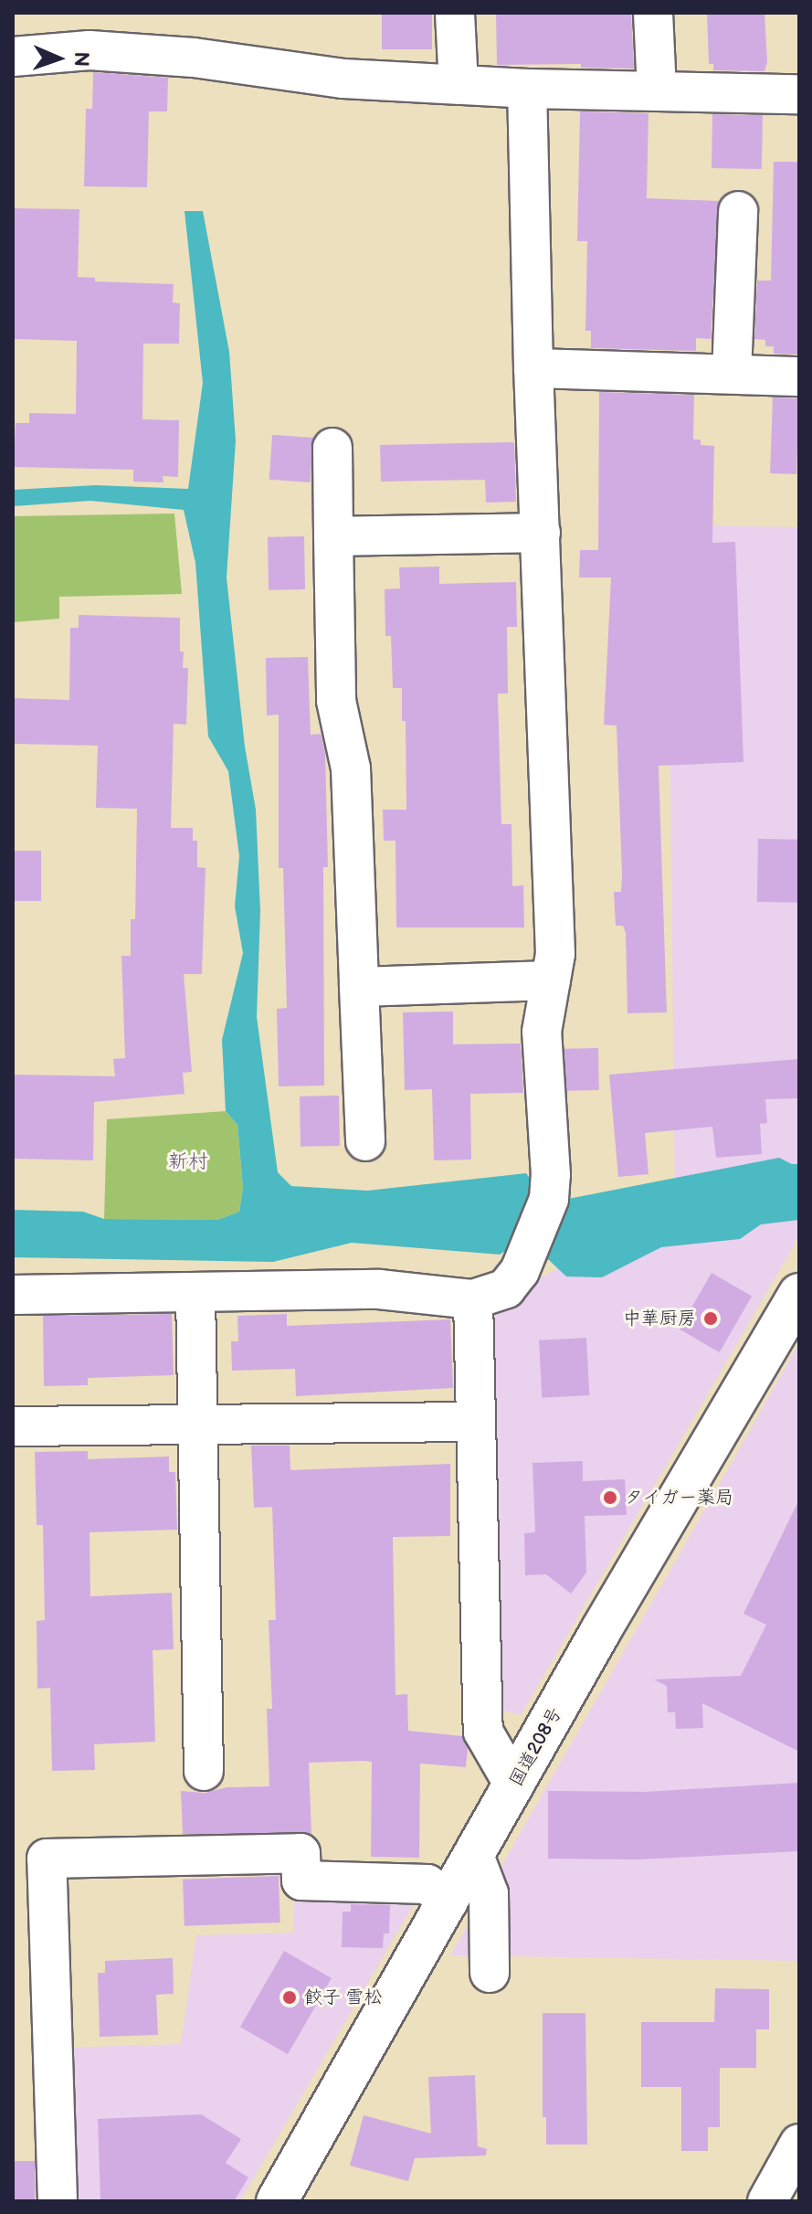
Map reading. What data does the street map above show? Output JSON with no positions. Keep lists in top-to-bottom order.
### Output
{
  "streets": {
    "highway": ["国道208号"]
  },
  "districts": ["新村"],
  "places": ["中華厨房", "タイガー薬局", "餃子 雪松"],
  "north": "right"
}
